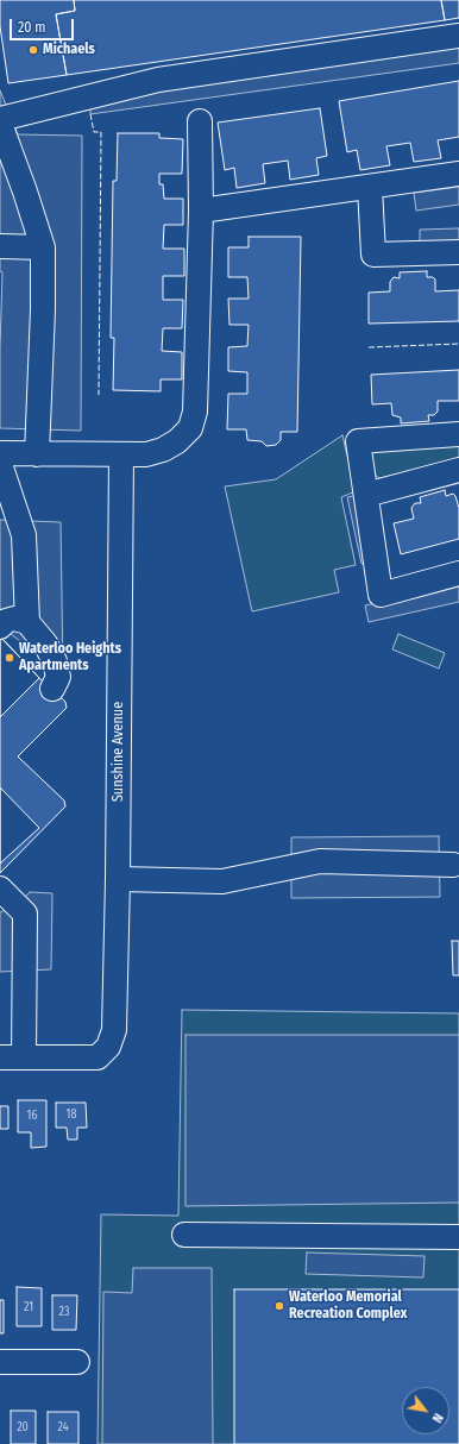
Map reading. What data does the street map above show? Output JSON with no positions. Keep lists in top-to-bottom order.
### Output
{
  "streets": {
    "street": ["Sunshine Avenue"]
  },
  "places": ["Michaels", "Waterloo Heights Apartments", "Waterloo Memorial Recreation Complex"],
  "house_numbers": [
    "18",
    "16",
    "21",
    "23",
    "20",
    "24"
  ],
  "scale_bar": "20 m",
  "north": "bottom right"
}
